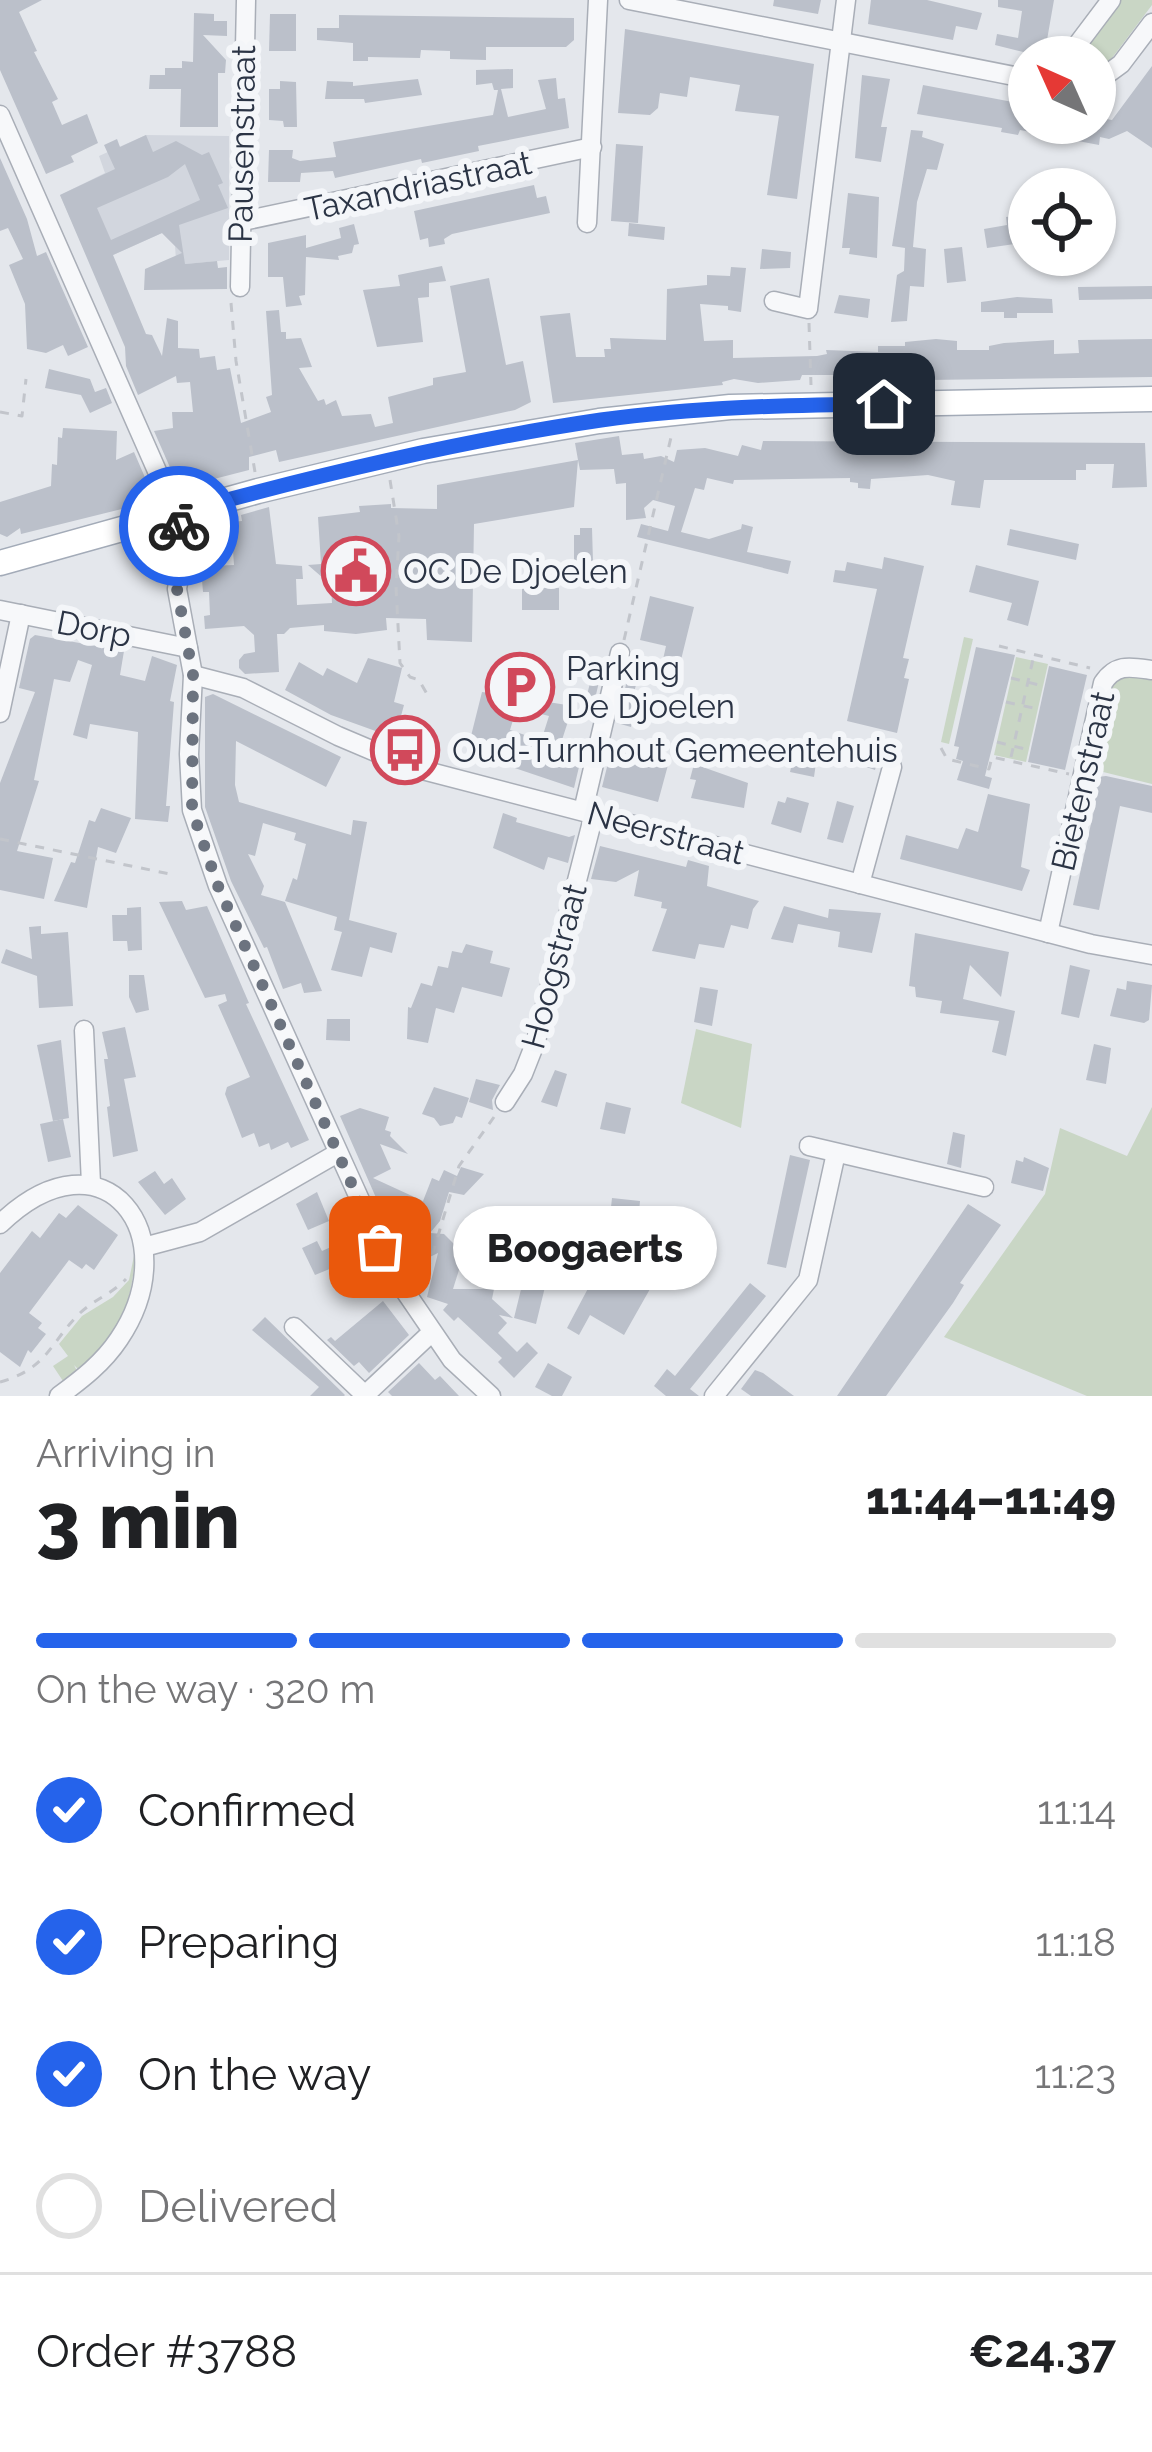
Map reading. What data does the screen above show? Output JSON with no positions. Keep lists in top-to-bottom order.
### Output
{
  "streets": {
    "street": [
      "Pausenstraat",
      "Taxandriastraat",
      "Dorp",
      "Bietenstraat",
      "Neerstraat",
      "Hoogstraat"
    ]
  },
  "crossings": [
    ["Pausenstraat", "Taxandriastraat"],
    ["Dorp", "Neerstraat"],
    ["Bietenstraat", "Neerstraat"],
    ["Neerstraat", "Hoogstraat"]
  ],
  "places": {
    "public building": ["OC De Djoelen"],
    "parking": ["Parking De Djoelen"],
    "bus stop": ["Oud-Turnhout Gemeentehuis"],
    "other": ["Boogaerts"]
  },
  "north": "top left",
  "page": {
    "bubble": "Boogaerts",
    "heading": ["3 min", "Arriving in", "11:44–11:49"],
    "panel": ["Order #3788", "€24.37"],
    "bar": "On the way · 320 m",
    "list": [
      ["Confirmed", "11:14"],
      ["Preparing", "11:18"],
      ["On the way", "11:23"],
      "Delivered"
    ]
  }
}
